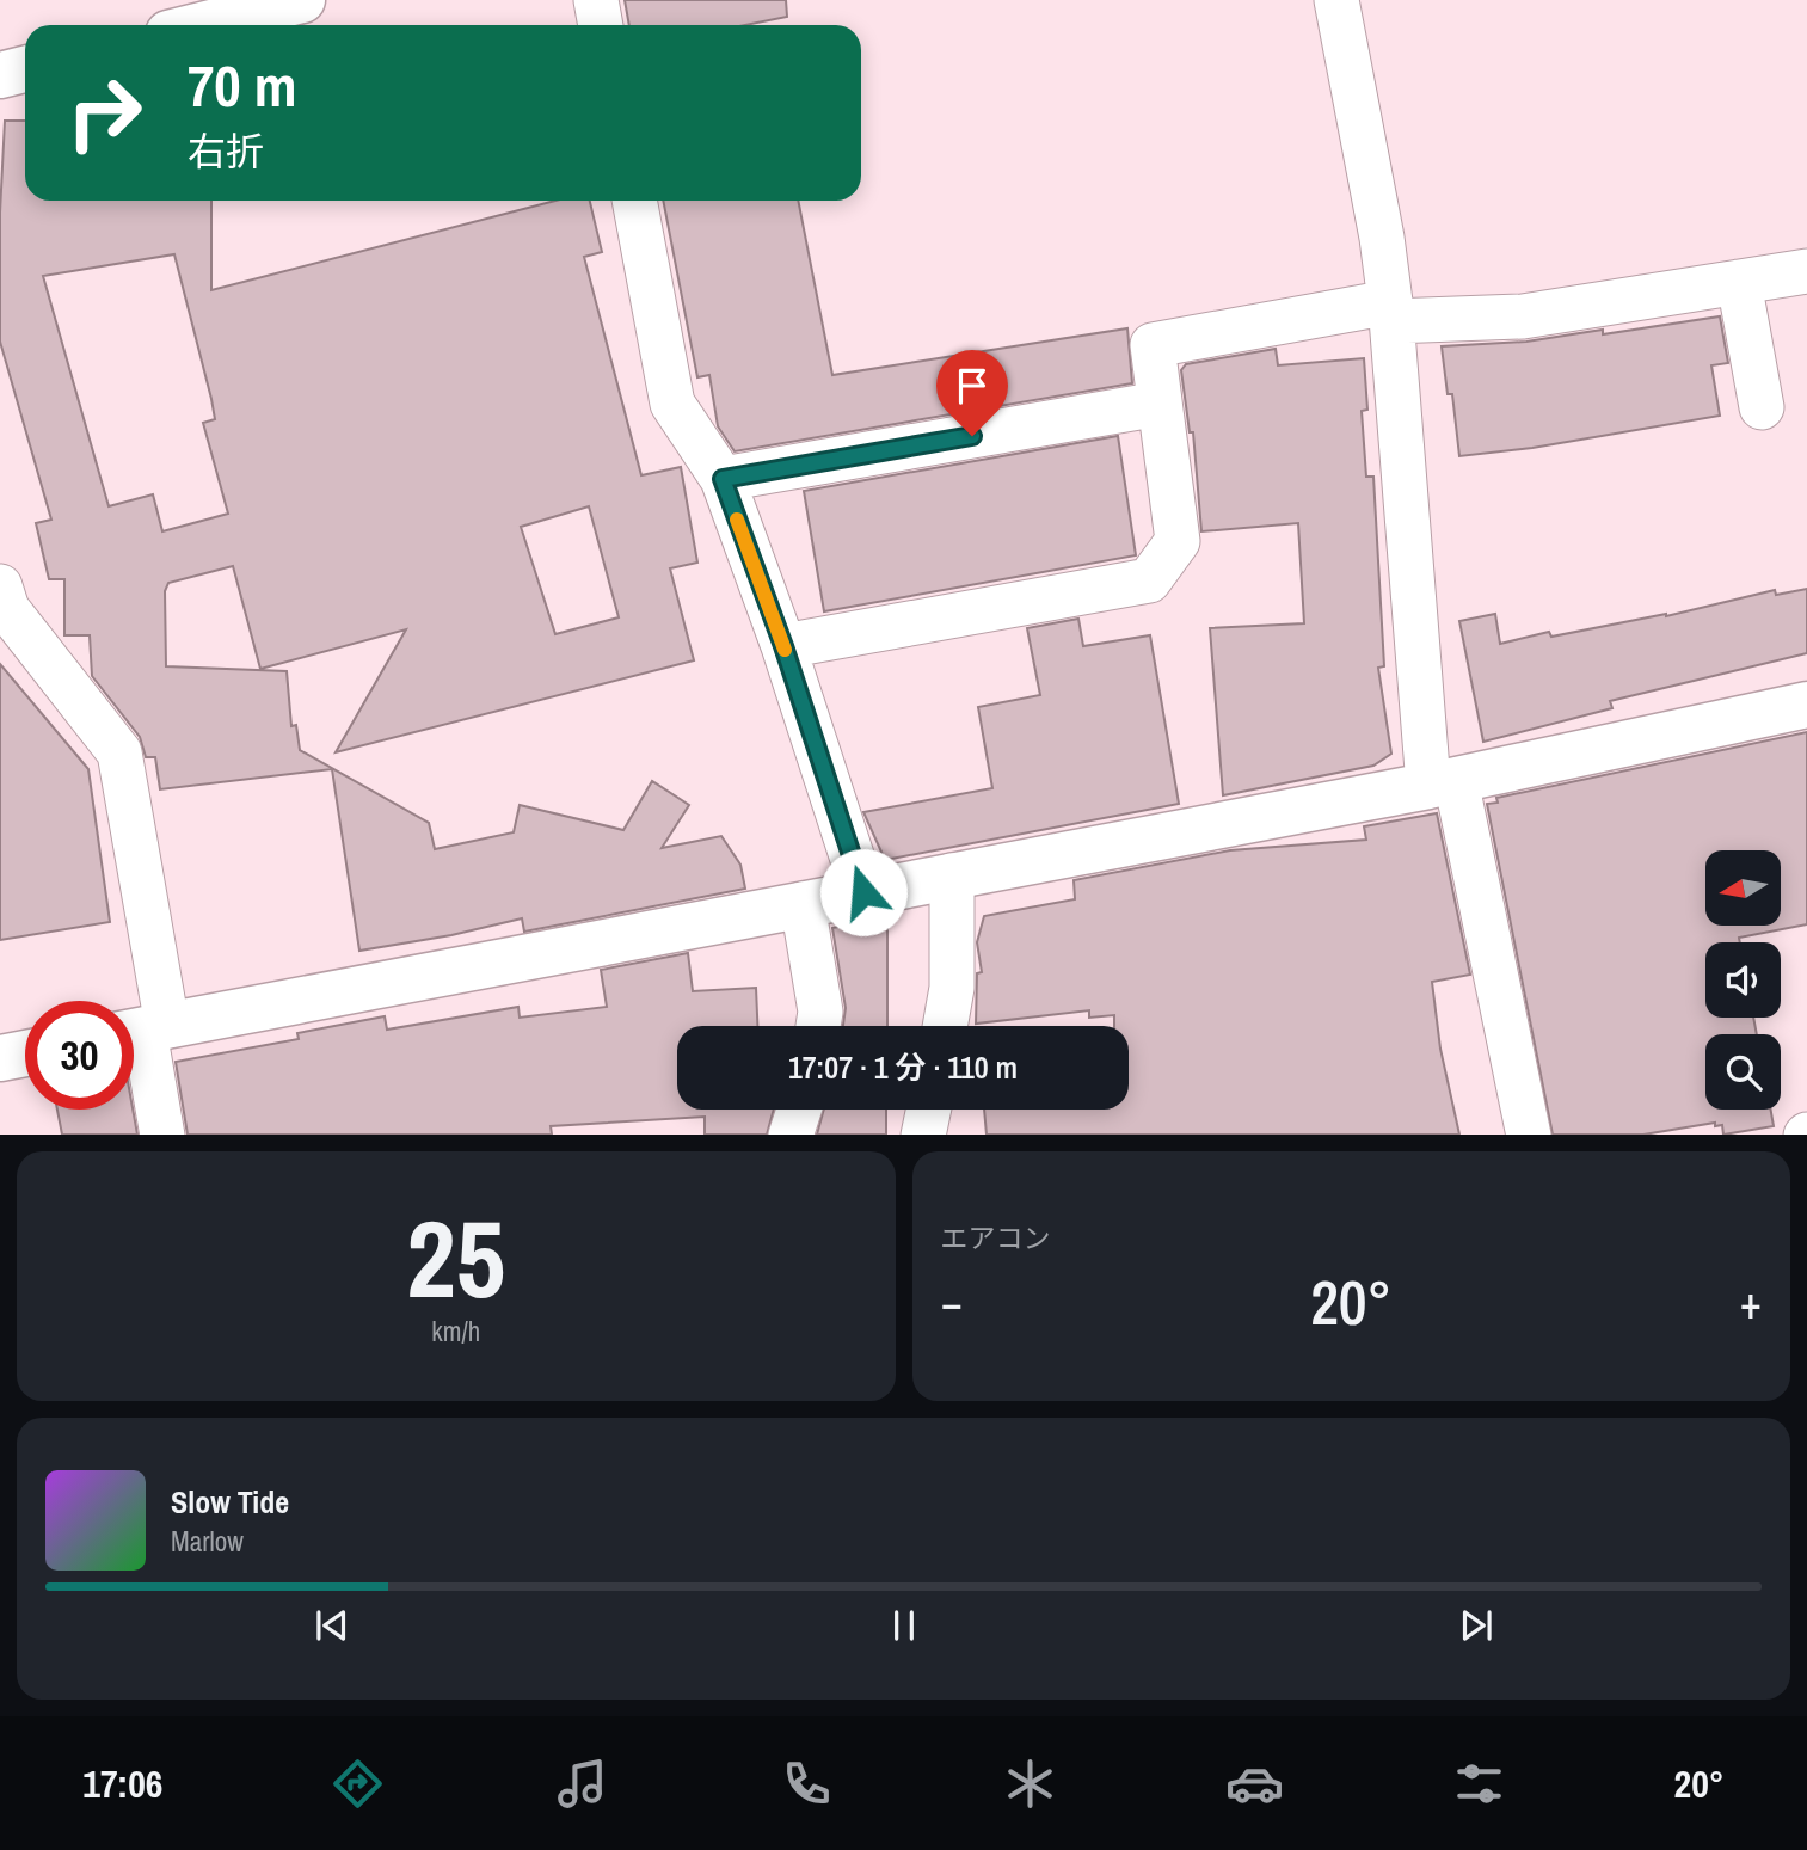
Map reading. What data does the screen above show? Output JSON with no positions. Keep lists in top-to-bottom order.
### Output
{
  "north": "left",
  "page": {
    "turn": ["70 m", "右折"],
    "limit": "30",
    "trip": "17:07 · 1 分 · 110 m",
    "tile": [
      ["25", "km/h"],
      "エアコン"
    ],
    "heat": ["−", "20°", "+"],
    "song": ["Slow Tide", "Marlow"],
    "tabs": ["17:06", "20°"]
  }
}
